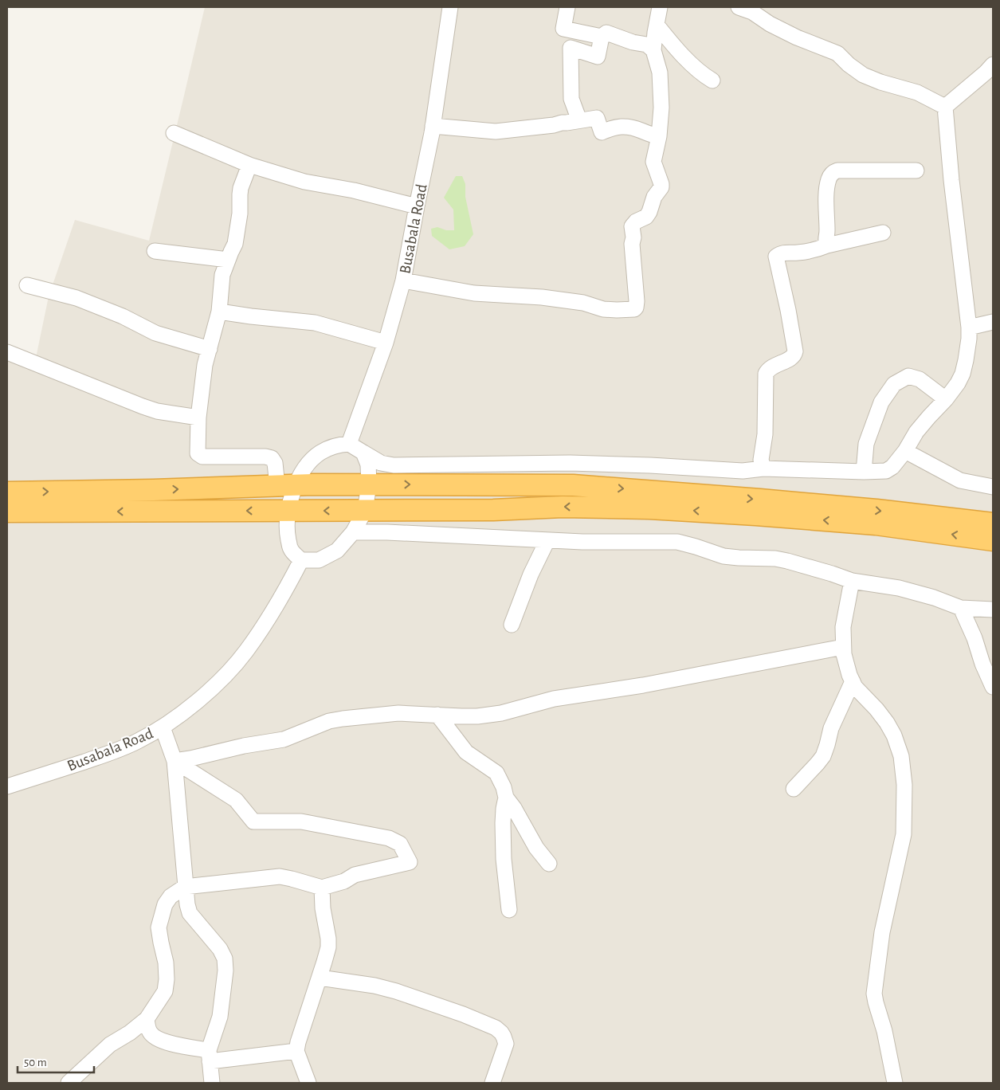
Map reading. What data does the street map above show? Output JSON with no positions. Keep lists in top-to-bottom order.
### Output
{
  "streets": {
    "street": ["Busabala Road"]
  },
  "scale_bar": "50 m"
}
